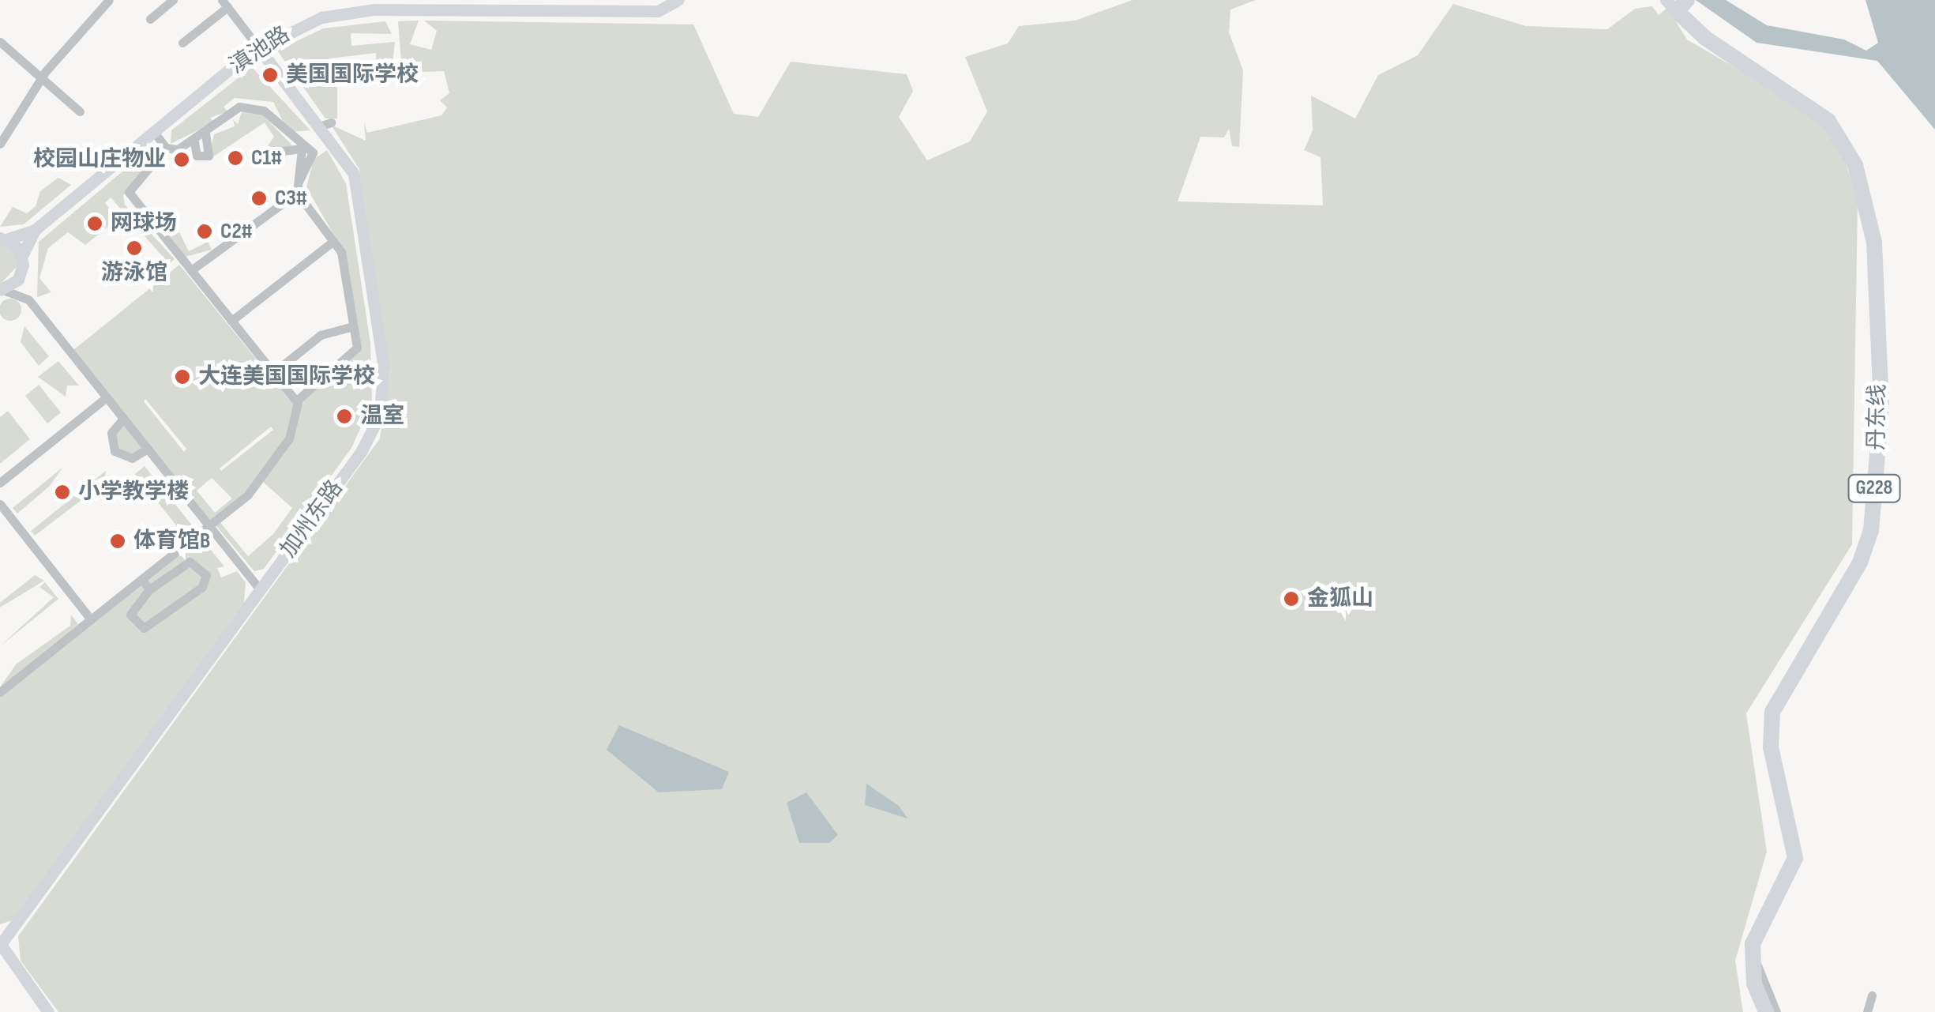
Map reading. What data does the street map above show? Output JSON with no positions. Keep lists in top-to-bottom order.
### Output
{
  "streets": {
    "highway": ["丹东线", "G228"],
    "street": ["滇池路", "加州东路"]
  },
  "crossings": [
    ["滇池路", "加州东路"]
  ],
  "places": [
    "美国国际学校",
    "C1#",
    "校园山庄物业",
    "C3#",
    "网球场",
    "C2#",
    "游泳馆",
    "大连美国国际学校",
    "温室",
    "小学教学楼",
    "体育馆B",
    "金狐山"
  ]
}
